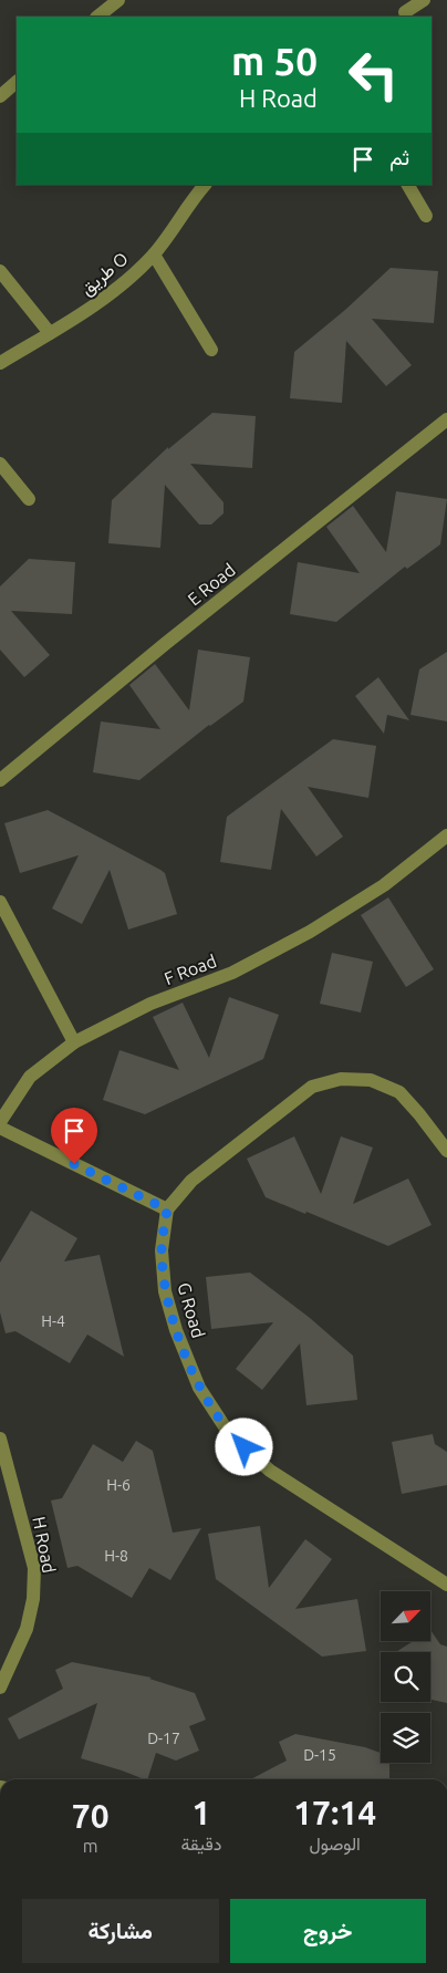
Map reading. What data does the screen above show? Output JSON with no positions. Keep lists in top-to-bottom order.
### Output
{
  "streets": {
    "street": [
      "طريق O",
      "E Road",
      "F Road",
      "G Road",
      "H Road"
    ]
  },
  "house_numbers": [
    "H-4",
    "H-6",
    "H-8",
    "D-17",
    "D-15"
  ],
  "north": "top right",
  "page": {
    "turn": ["50 m", "H Road"],
    "then": "ثم",
    "eta": [
      "17:14",
      "الوصول",
      "1",
      "دقيقة",
      "70",
      "m"
    ],
    "buttons": ["خروج", "مشاركة"]
  }
}
